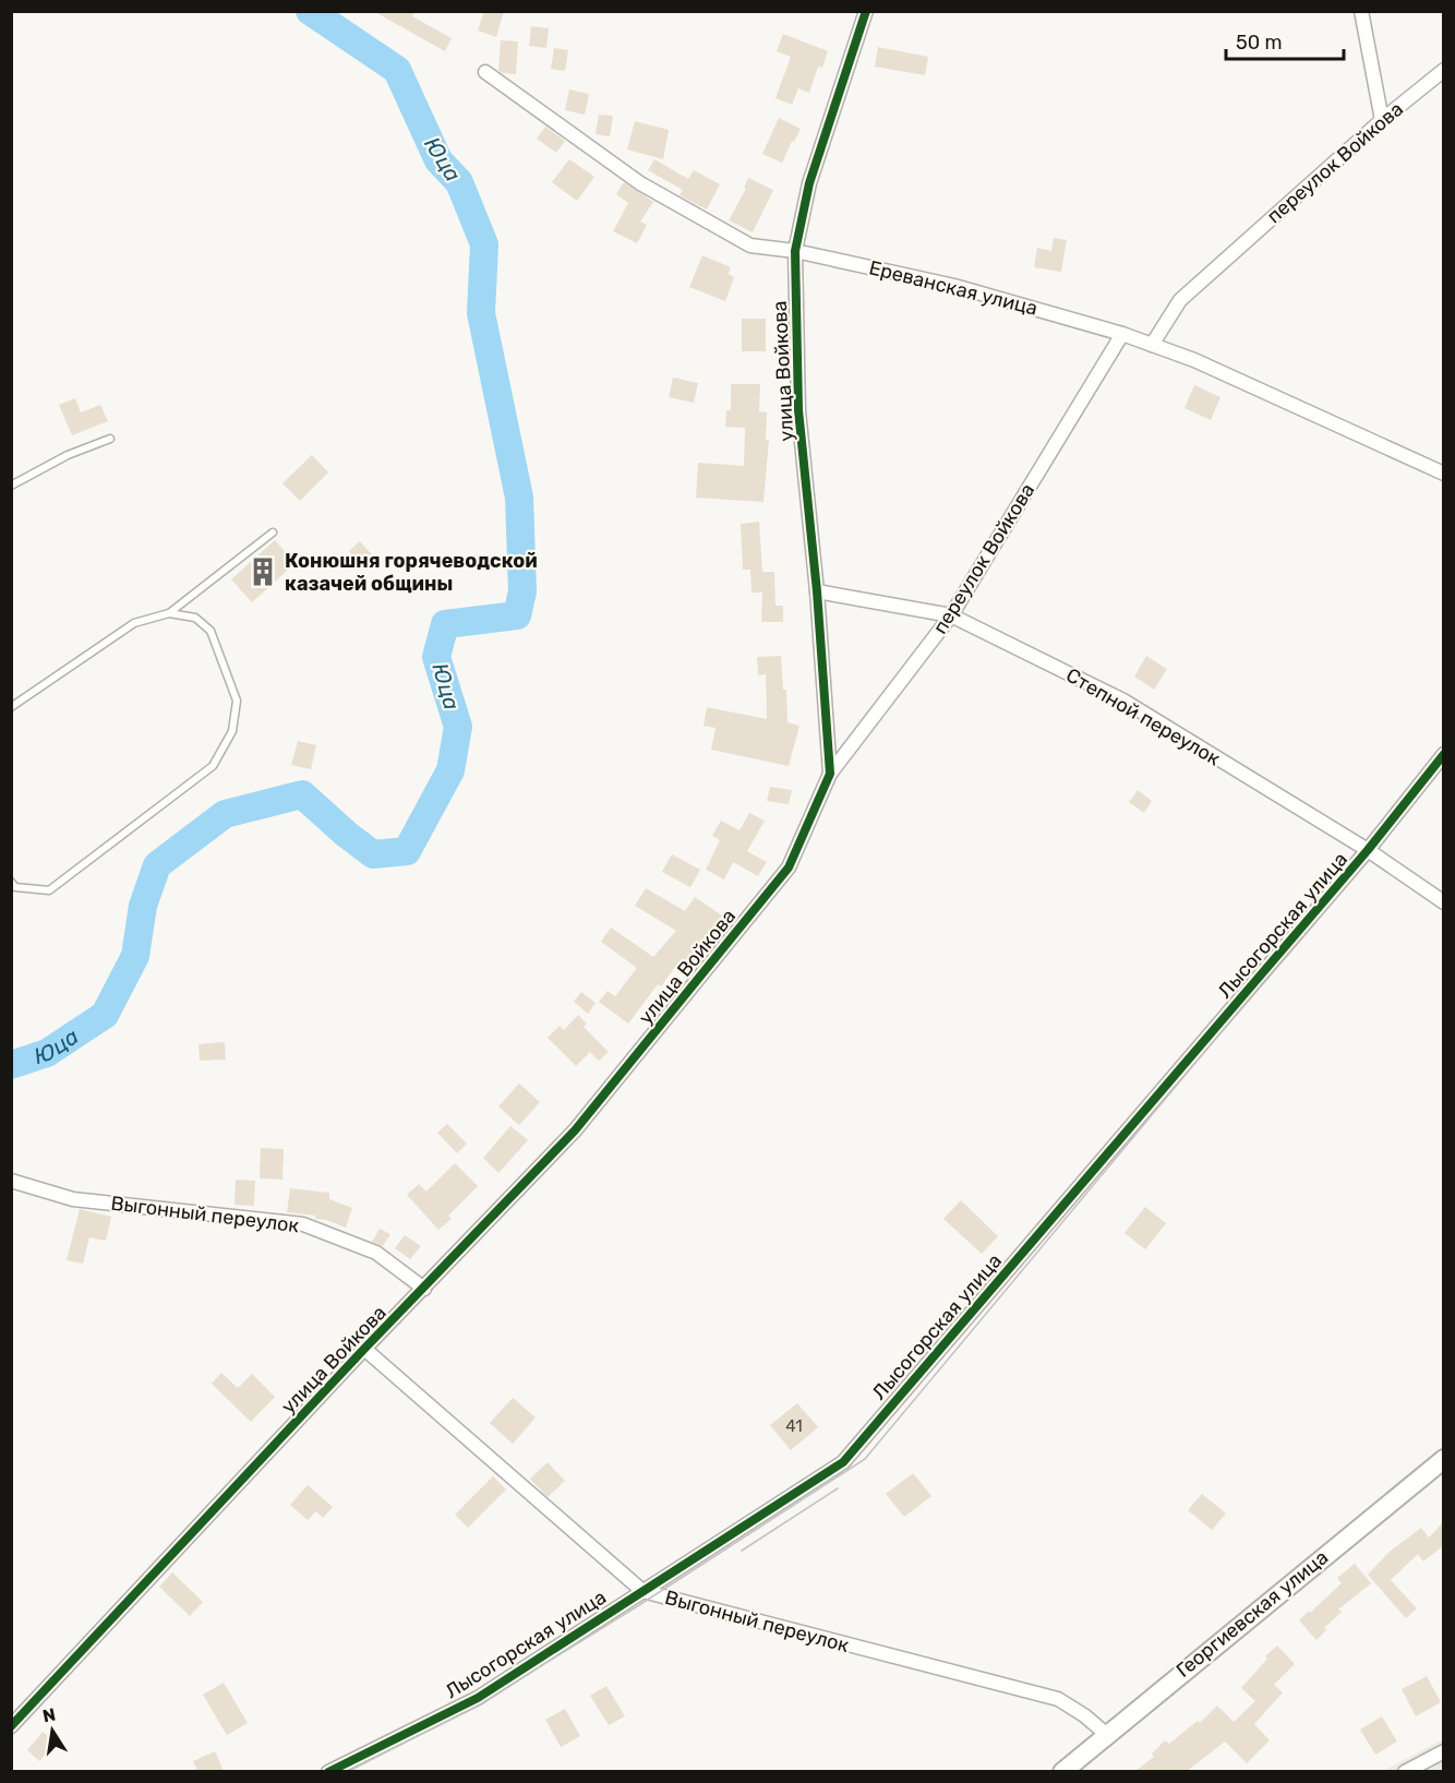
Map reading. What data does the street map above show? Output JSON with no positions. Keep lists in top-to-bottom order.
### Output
{
  "streets": {
    "main road": ["Георгиевская улица"],
    "street": [
      "переулок Войкова",
      "Ереванская улица",
      "улица Войкова",
      "Степной переулок",
      "Лысогорская улица",
      "Выгонный переулок"
    ]
  },
  "crossings": [
    ["переулок Войкова", "Ереванская улица"],
    ["переулок Войкова", "улица Войкова"],
    ["переулок Войкова", "Степной переулок"],
    ["Ереванская улица", "улица Войкова"],
    ["улица Войкова", "Степной переулок"],
    ["улица Войкова", "Выгонный переулок"],
    ["Степной переулок", "Лысогорская улица"],
    ["Лысогорская улица", "Выгонный переулок"],
    ["Выгонный переулок", "Георгиевская улица"]
  ],
  "water": ["Юца"],
  "places": {
    "building": ["Конюшня горячеводской казачей общины"]
  },
  "house_numbers": ["41"],
  "scale_bar": "50 m",
  "north": "top"
}
